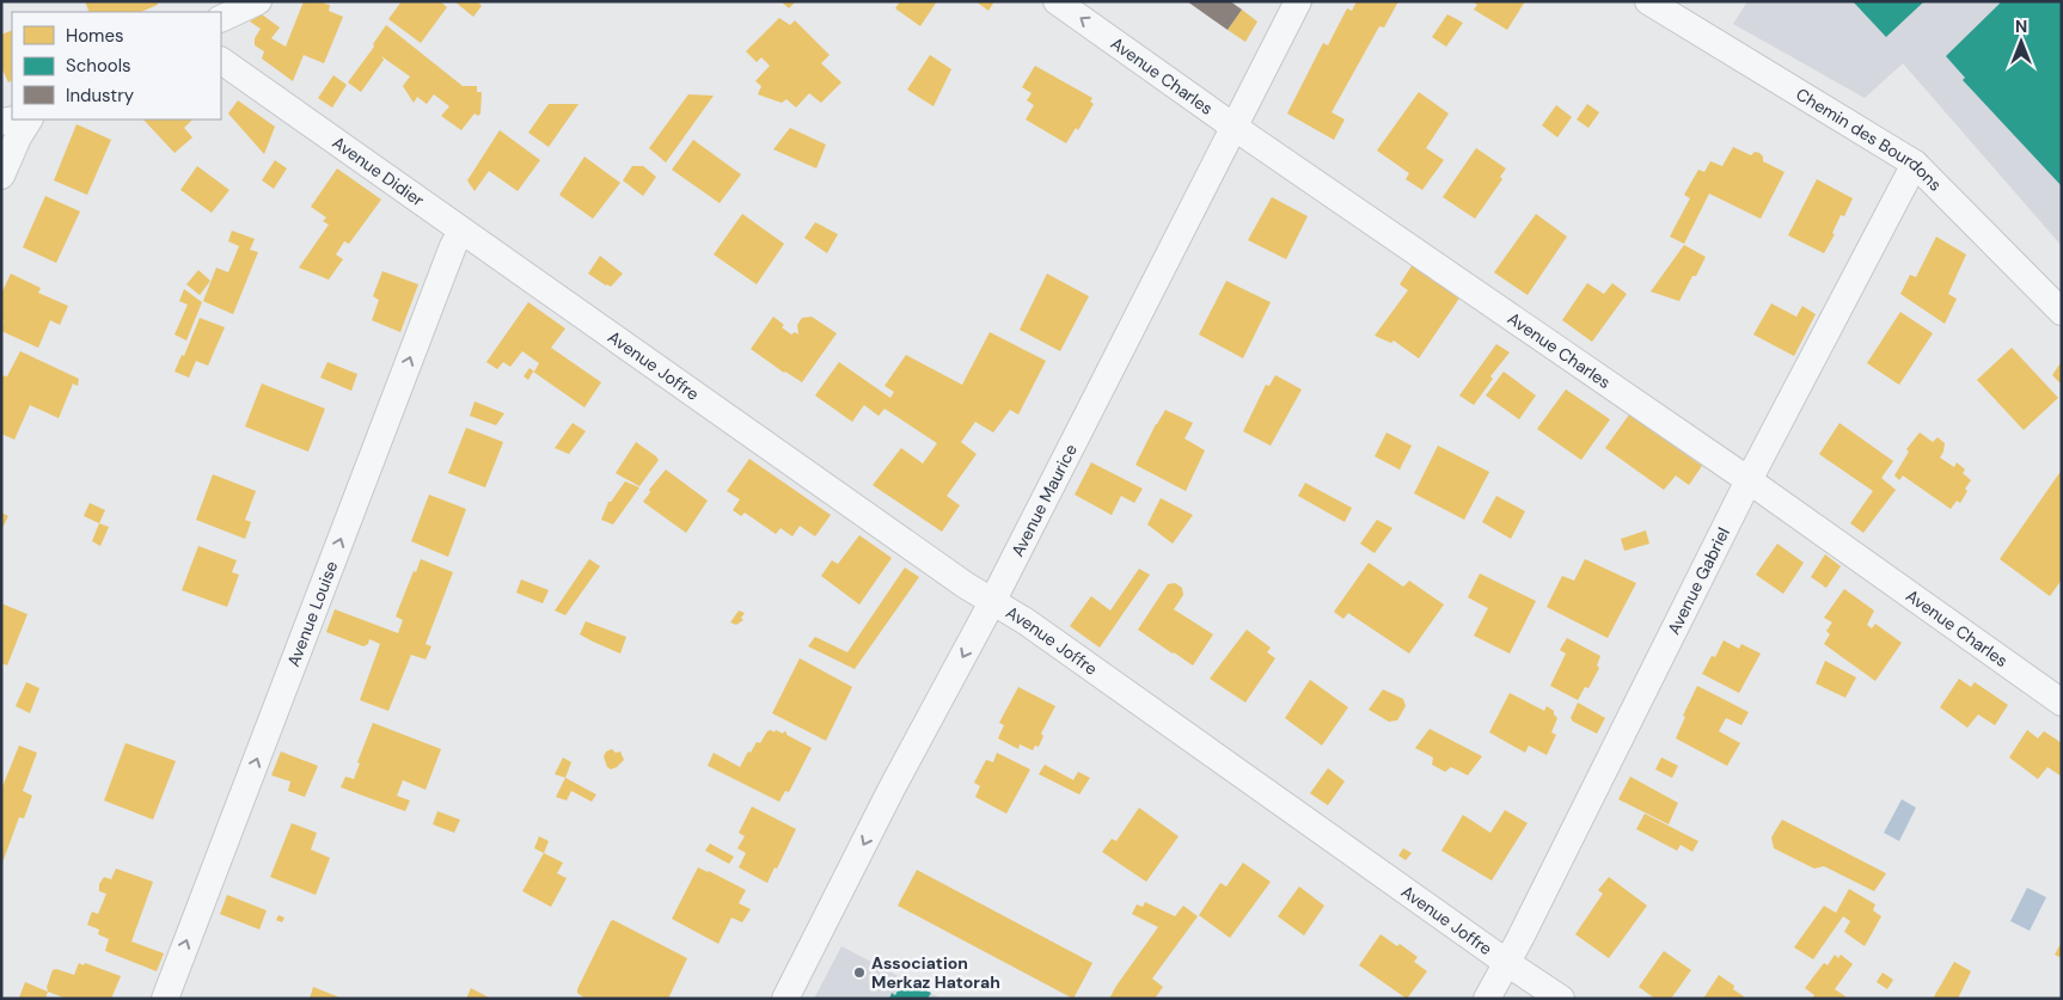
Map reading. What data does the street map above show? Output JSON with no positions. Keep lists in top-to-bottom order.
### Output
{
  "streets": {
    "street": [
      "Avenue Charles",
      "Chemin des Bourdons",
      "Avenue Didier",
      "Avenue Joffre",
      "Avenue Maurice",
      "Avenue Gabriel",
      "Avenue Louise"
    ]
  },
  "crossings": [
    ["Avenue Charles", "Avenue Maurice"],
    ["Avenue Charles", "Avenue Gabriel"],
    ["Chemin des Bourdons", "Avenue Gabriel"],
    ["Avenue Didier", "Avenue Joffre"],
    ["Avenue Didier", "Avenue Louise"],
    ["Avenue Joffre", "Avenue Maurice"],
    ["Avenue Joffre", "Avenue Gabriel"]
  ],
  "one_way": ["Avenue Maurice", "Avenue Louise"],
  "places": ["Association Merkaz Hatorah"],
  "legend": ["Homes", "Schools", "Industry"],
  "north": "top"
}
